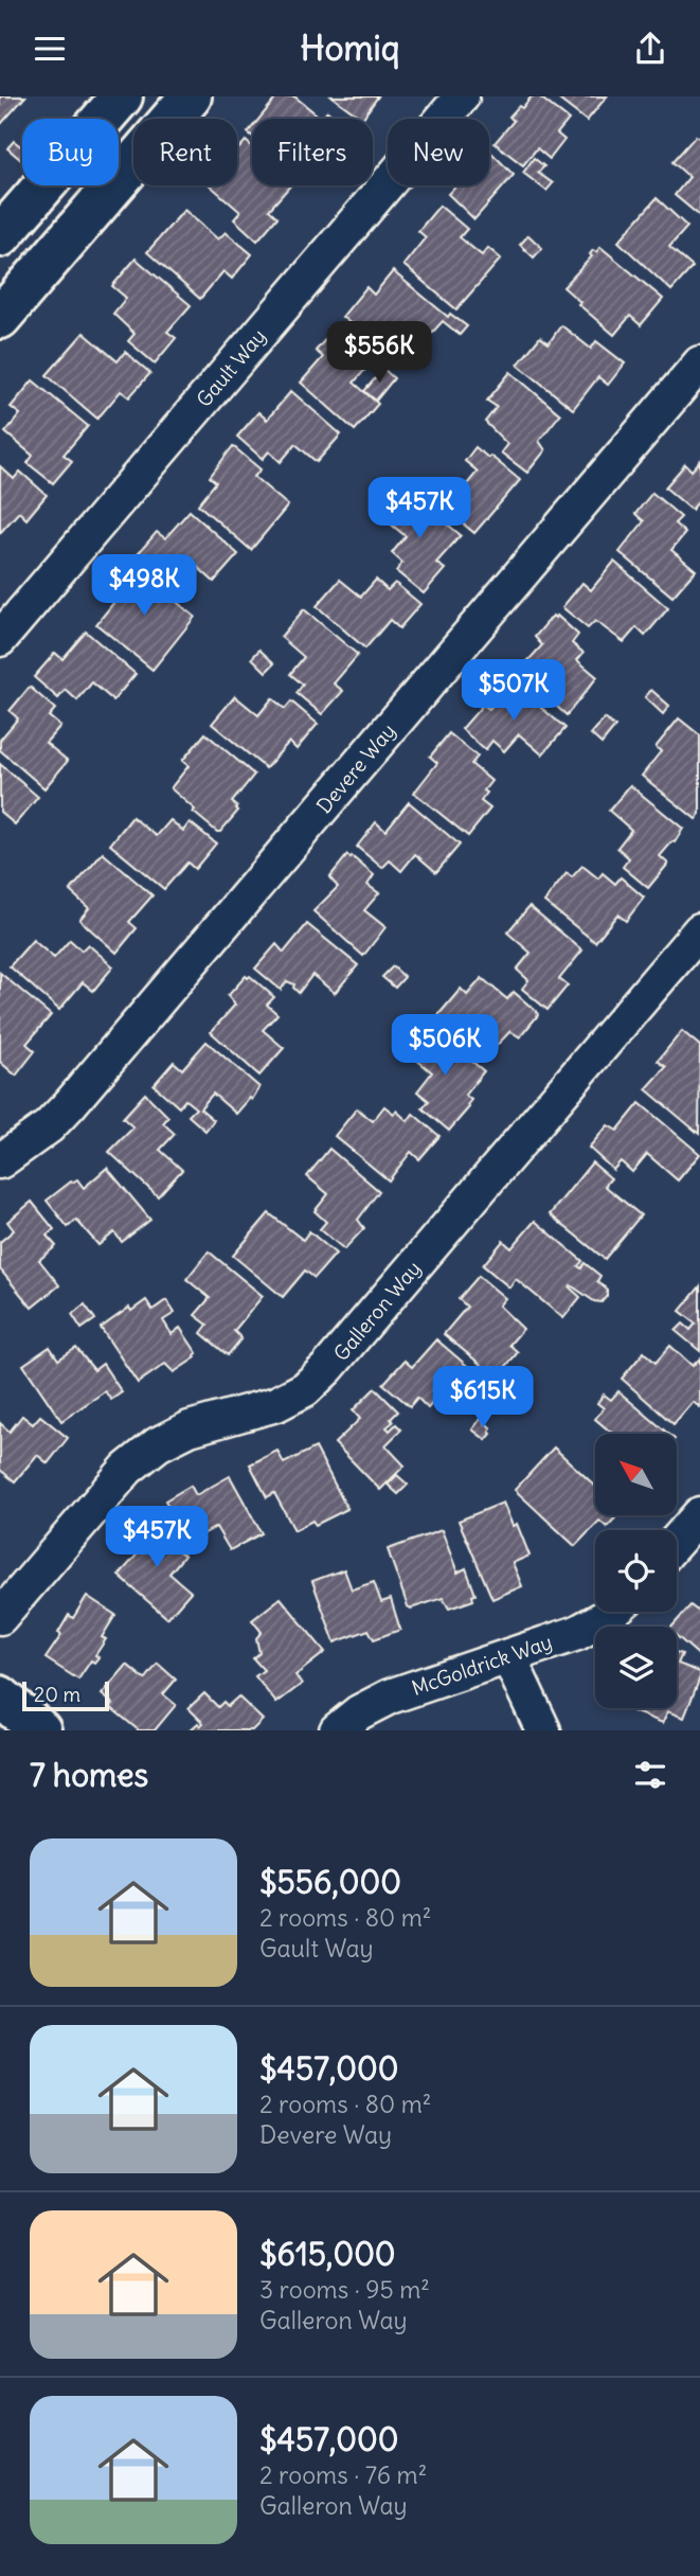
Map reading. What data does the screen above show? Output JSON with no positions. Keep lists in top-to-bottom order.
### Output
{
  "streets": {
    "street": [
      "Gault Way",
      "Devere Way",
      "Galleron Way",
      "McGoldrick Way"
    ]
  },
  "scale_bar": "20 m",
  "north": "top left",
  "page": {
    "header": "Homiq",
    "chip": [
      "Buy",
      "Rent",
      "Filters",
      "New"
    ],
    "price": [
      "$556K",
      "$457K",
      "$498K",
      "$507K",
      "$506K",
      "$615K",
      "$457K"
    ],
    "scale": "20 m",
    "heading": "7 homes",
    "list": [
      {
        "name": "$556,000",
        "note": "2 rooms · 80 m² · Gault Way"
      },
      {
        "name": "$457,000",
        "note": "2 rooms · 80 m² · Devere Way"
      },
      {
        "name": "$615,000",
        "note": "3 rooms · 95 m² · Galleron Way"
      },
      {
        "name": "$457,000",
        "note": "2 rooms · 76 m² · Galleron Way"
      }
    ]
  }
}
